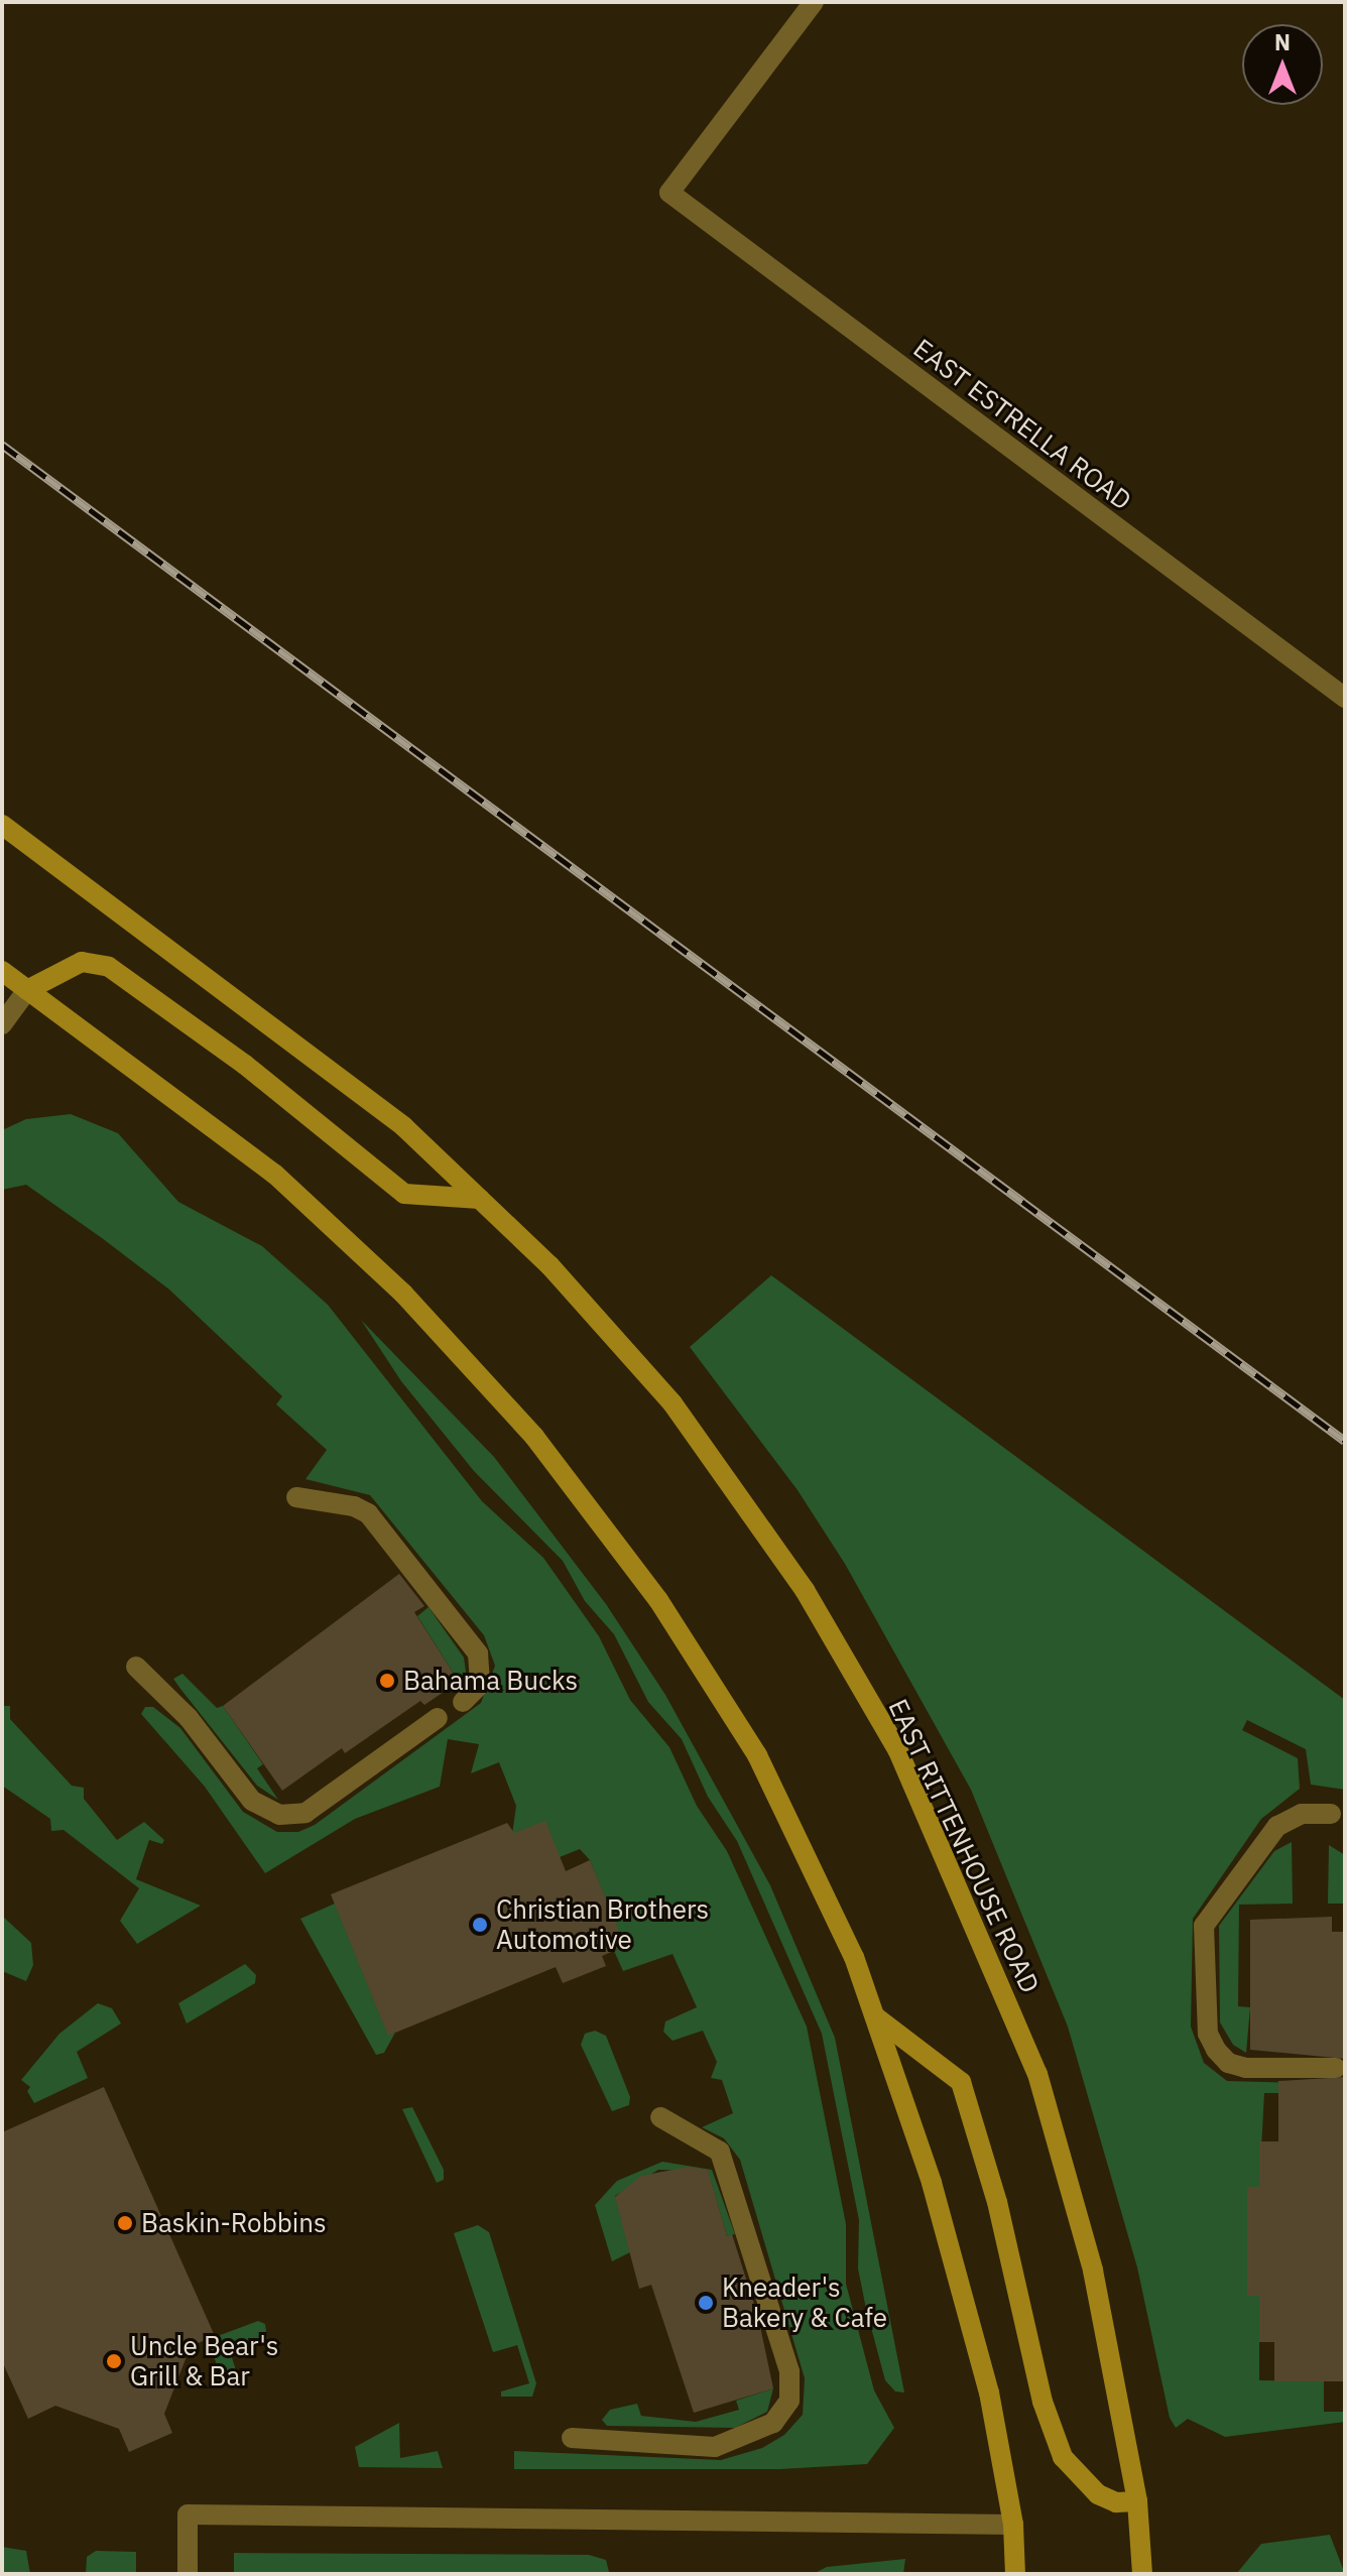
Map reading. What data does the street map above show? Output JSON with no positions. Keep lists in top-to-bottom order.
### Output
{
  "streets": {
    "main road": ["EAST RITTENHOUSE ROAD"],
    "street": ["EAST ESTRELLA ROAD"]
  },
  "places": [
    "Bahama Bucks",
    "Christian Brothers Automotive",
    "Baskin-Robbins",
    "Kneader's Bakery & Cafe",
    "Uncle Bear's Grill & Bar"
  ],
  "north": "top"
}
